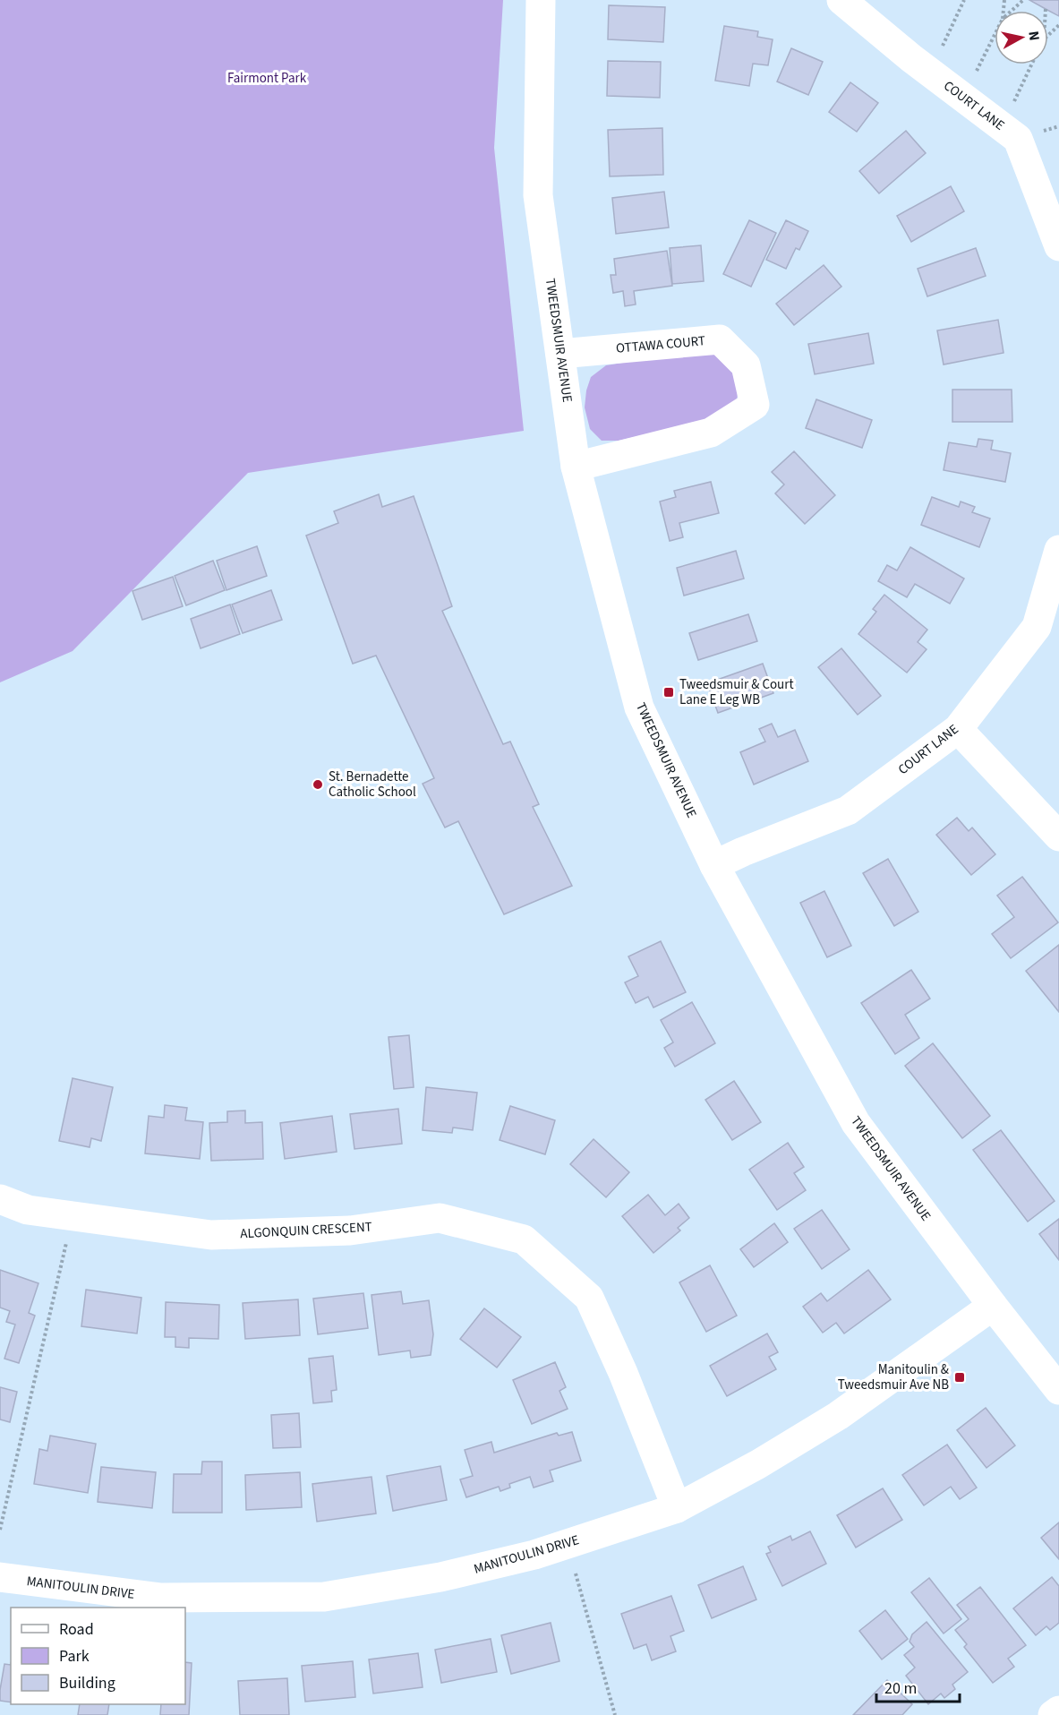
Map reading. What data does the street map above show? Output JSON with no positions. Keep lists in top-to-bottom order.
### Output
{
  "streets": {
    "street": [
      "COURT LANE",
      "TWEEDSMUIR AVENUE",
      "OTTAWA COURT",
      "ALGONQUIN CRESCENT",
      "MANITOULIN DRIVE"
    ]
  },
  "crossings": [
    ["COURT LANE", "TWEEDSMUIR AVENUE"],
    ["TWEEDSMUIR AVENUE", "OTTAWA COURT"],
    ["TWEEDSMUIR AVENUE", "MANITOULIN DRIVE"],
    ["ALGONQUIN CRESCENT", "MANITOULIN DRIVE"]
  ],
  "parks": ["Fairmont Park"],
  "places": {
    "transit": ["Tweedsmuir & Court Lane E Leg WB", "Manitoulin & Tweedsmuir Ave NB"],
    "other": ["St. Bernadette Catholic School"]
  },
  "legend": ["Road", "Park", "Building"],
  "scale_bar": "20 m",
  "north": "right"
}
